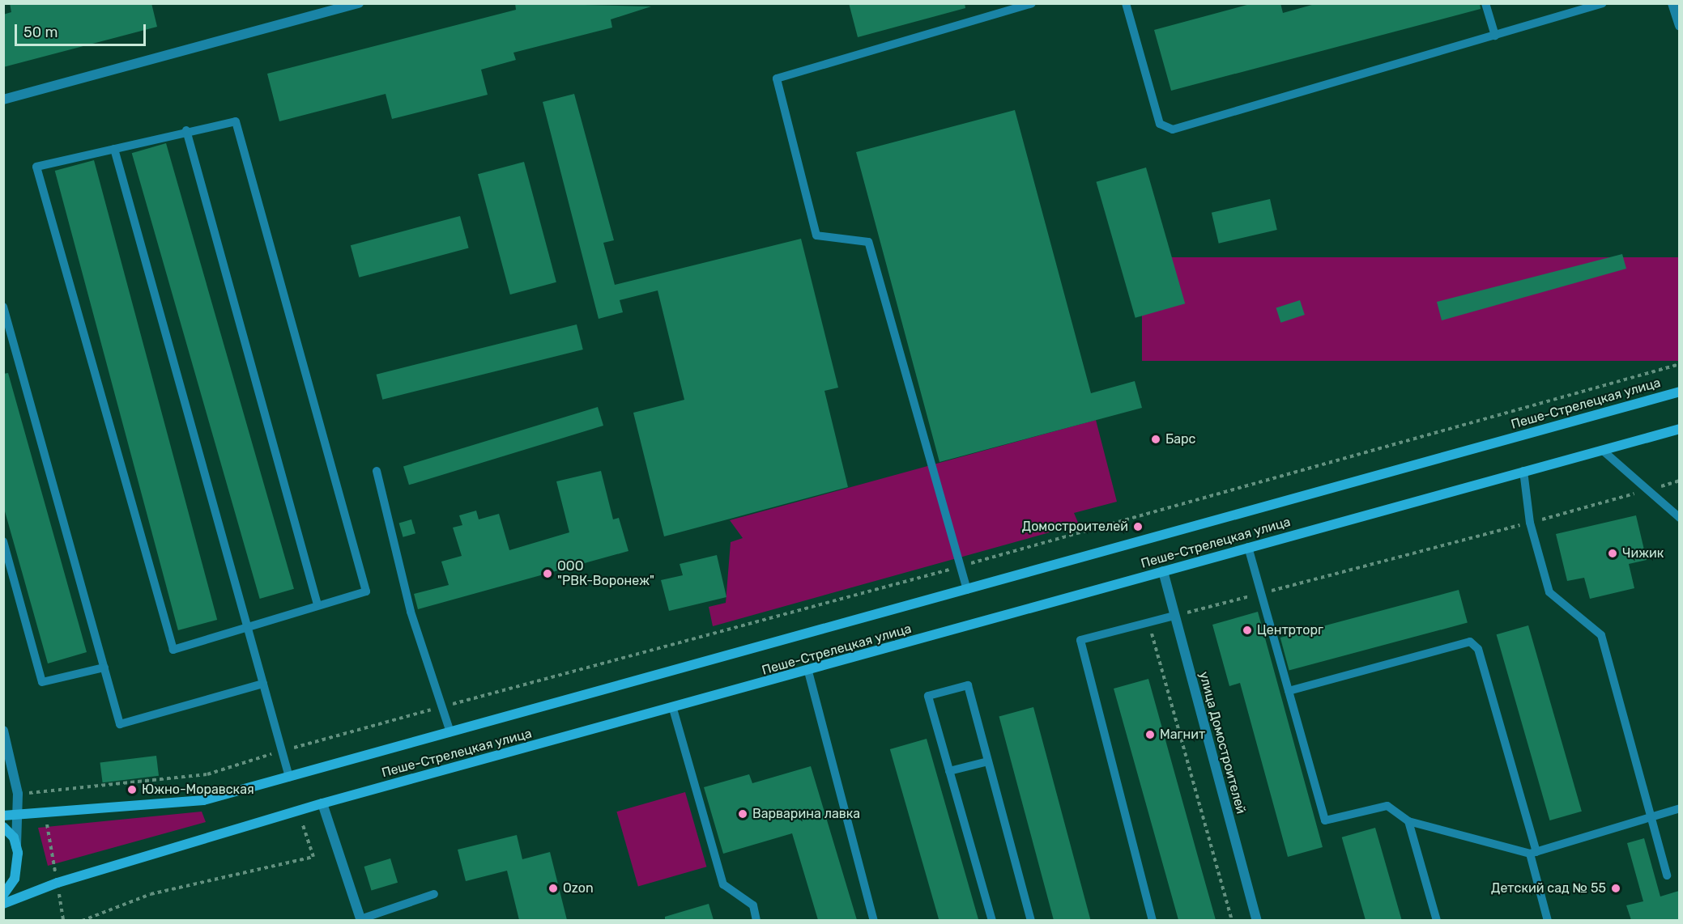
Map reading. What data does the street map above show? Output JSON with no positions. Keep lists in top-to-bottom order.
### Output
{
  "streets": {
    "main road": ["Пеше-Стрелецкая улица"],
    "street": ["улица Домостроителей"]
  },
  "crossings": [
    ["Пеше-Стрелецкая улица", "улица Домостроителей"]
  ],
  "places": [
    "Барс",
    "Домостроителей",
    "Чижик",
    "ООО \"РВК-Воронеж\"",
    "Центрторг",
    "Магнит",
    "Южно-Моравская",
    "Варварина лавка",
    "Ozon",
    "Детский сад № 55"
  ],
  "scale_bar": "50 m"
}
